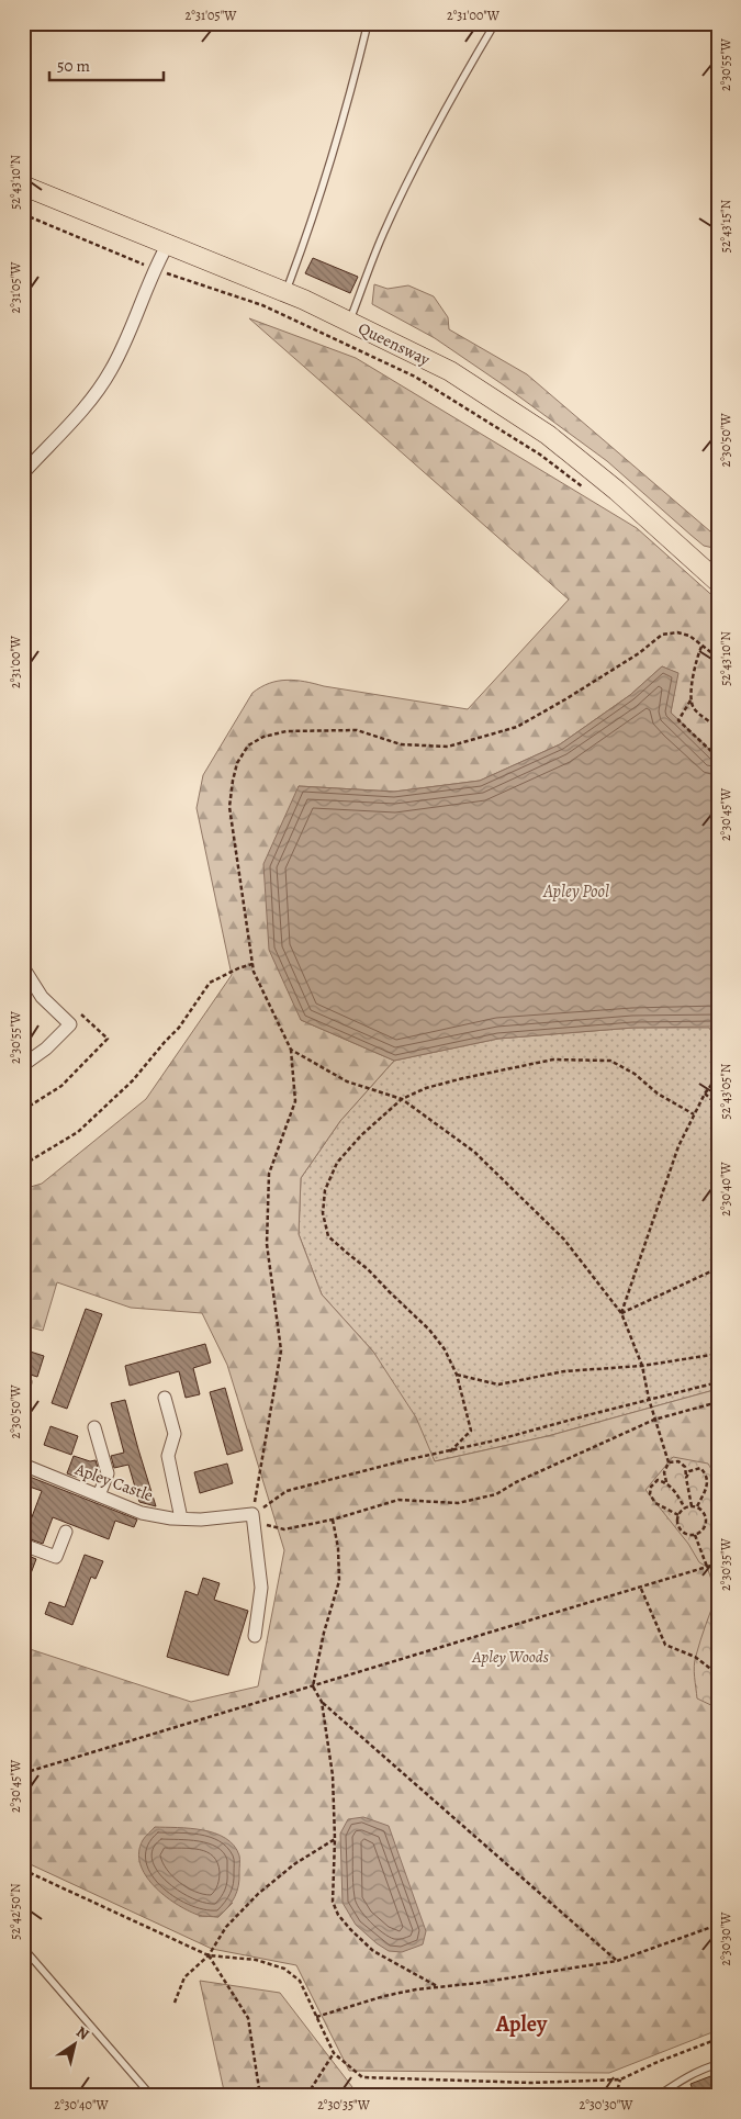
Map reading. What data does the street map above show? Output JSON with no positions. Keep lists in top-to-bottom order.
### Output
{
  "streets": {
    "main road": ["Queensway"],
    "street": ["Apley Castle"]
  },
  "districts": ["Apley"],
  "water": ["Apley Pool"],
  "parks": ["Apley Woods"],
  "scale_bar": "50 m",
  "north": "top right",
  "coordinates": [
    "2°31'05\"W",
    "2°31'00\"W",
    "2°30'55\"W",
    "52°43'10\"N",
    "52°43'15\"N",
    "2°30'50\"W",
    "2°30'45\"W",
    "52°43'05\"N",
    "2°30'40\"W",
    "2°30'35\"W",
    "52°42'50\"N",
    "2°30'30\"W"
  ]
}
